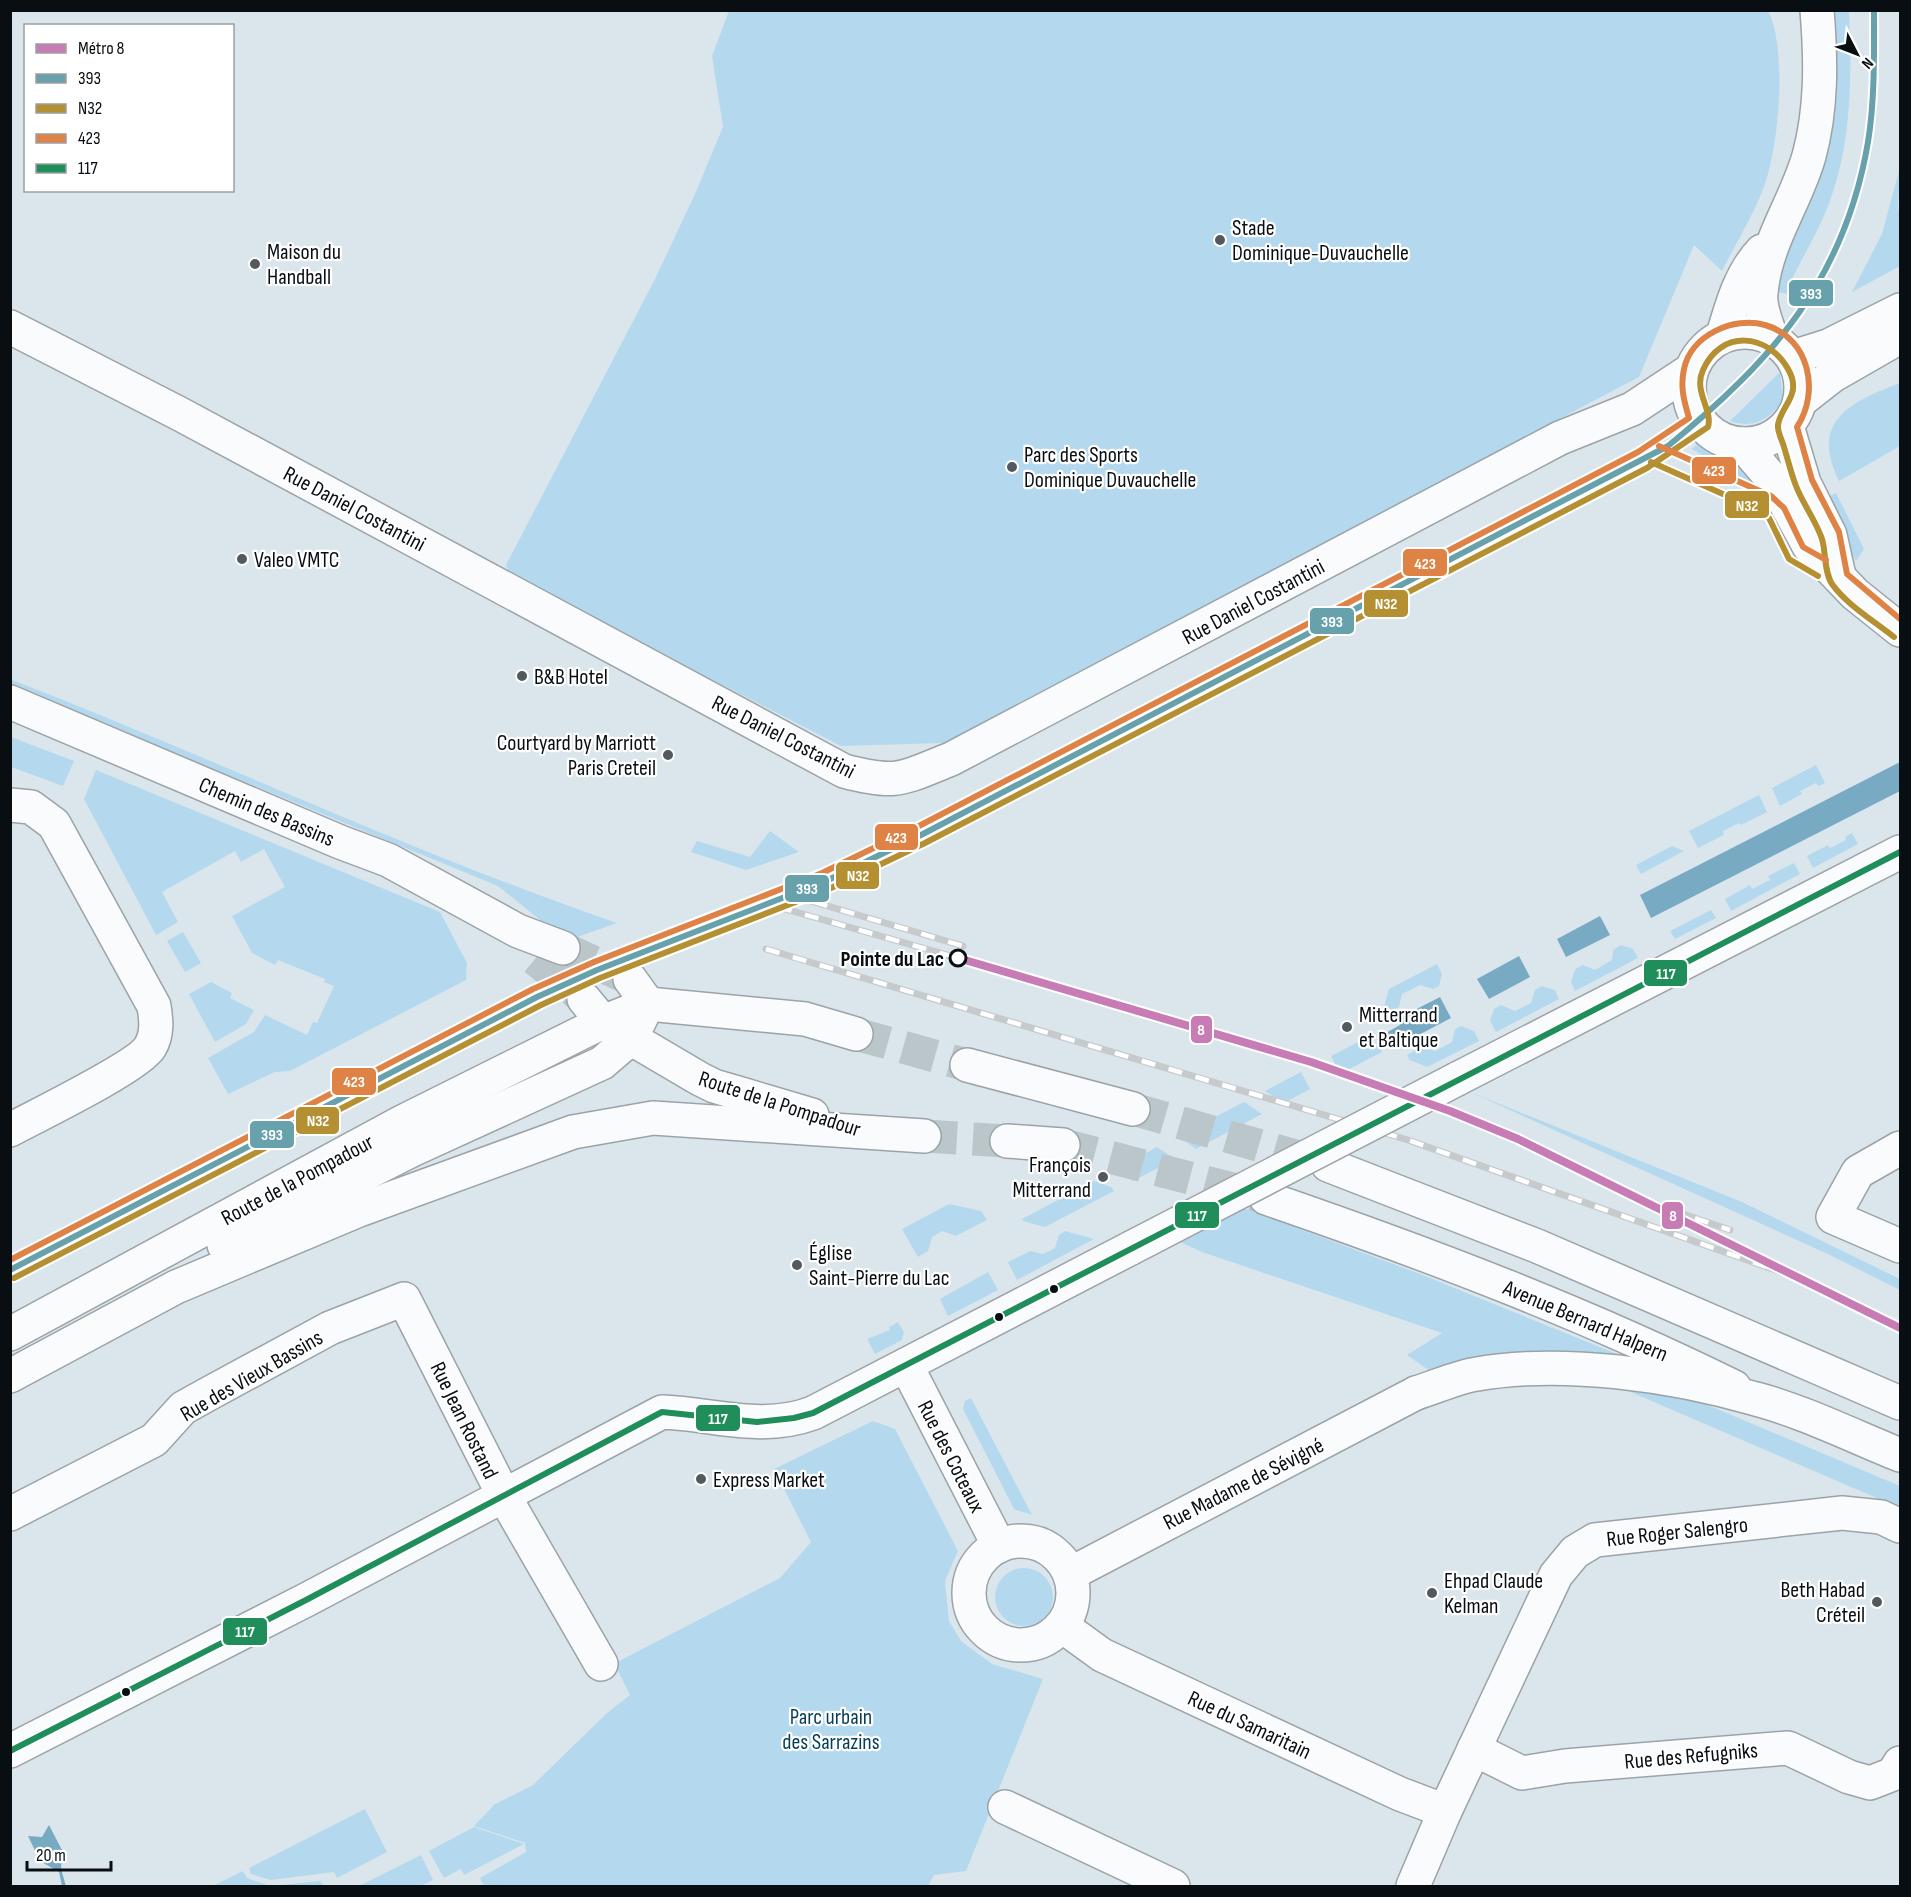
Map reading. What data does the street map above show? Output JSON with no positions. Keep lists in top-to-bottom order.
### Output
{
  "streets": {
    "main road": [
      "Rue Daniel Costantini",
      "Chemin des Bassins",
      "Route de la Pompadour",
      "Avenue Bernard Halpern",
      "Rue des Vieux Bassins",
      "Rue Jean Rostand",
      "Rue des Coteaux",
      "Rue Madame de Sévigné",
      "Rue Roger Salengro",
      "Rue du Samaritain",
      "Rue des Refugniks"
    ]
  },
  "crossings": [
    ["Avenue Bernard Halpern", "Rue Madame de Sévigné"],
    ["Rue des Vieux Bassins", "Rue Jean Rostand"],
    ["Rue des Coteaux", "Rue Madame de Sévigné"],
    ["Rue des Coteaux", "Rue du Samaritain"],
    ["Rue Madame de Sévigné", "Rue du Samaritain"],
    ["Rue Roger Salengro", "Rue du Samaritain"],
    ["Rue Roger Salengro", "Rue des Refugniks"]
  ],
  "parks": ["Parc urbain des Sarrazins"],
  "places": [
    "Stade Dominique-Duvauchelle",
    "Maison du Handball",
    "Parc des Sports Dominique Duvauchelle",
    "Valeo VMTC",
    "B&B Hotel",
    "Courtyard by Marriott Paris Creteil",
    "Pointe du Lac",
    "Mitterrand et Baltique",
    "François Mitterrand",
    "Église Saint-Pierre du Lac",
    "Express Market",
    "Ehpad Claude Kelman",
    "Beth Habad Créteil"
  ],
  "lines": [
    "transit line 393",
    "transit line 423",
    "transit line N32",
    "transit line 117",
    "metro line 8"
  ],
  "legend": [
    "Métro 8",
    "393",
    "N32",
    "423",
    "117"
  ],
  "scale_bar": "20 m",
  "north": "bottom right"
}
